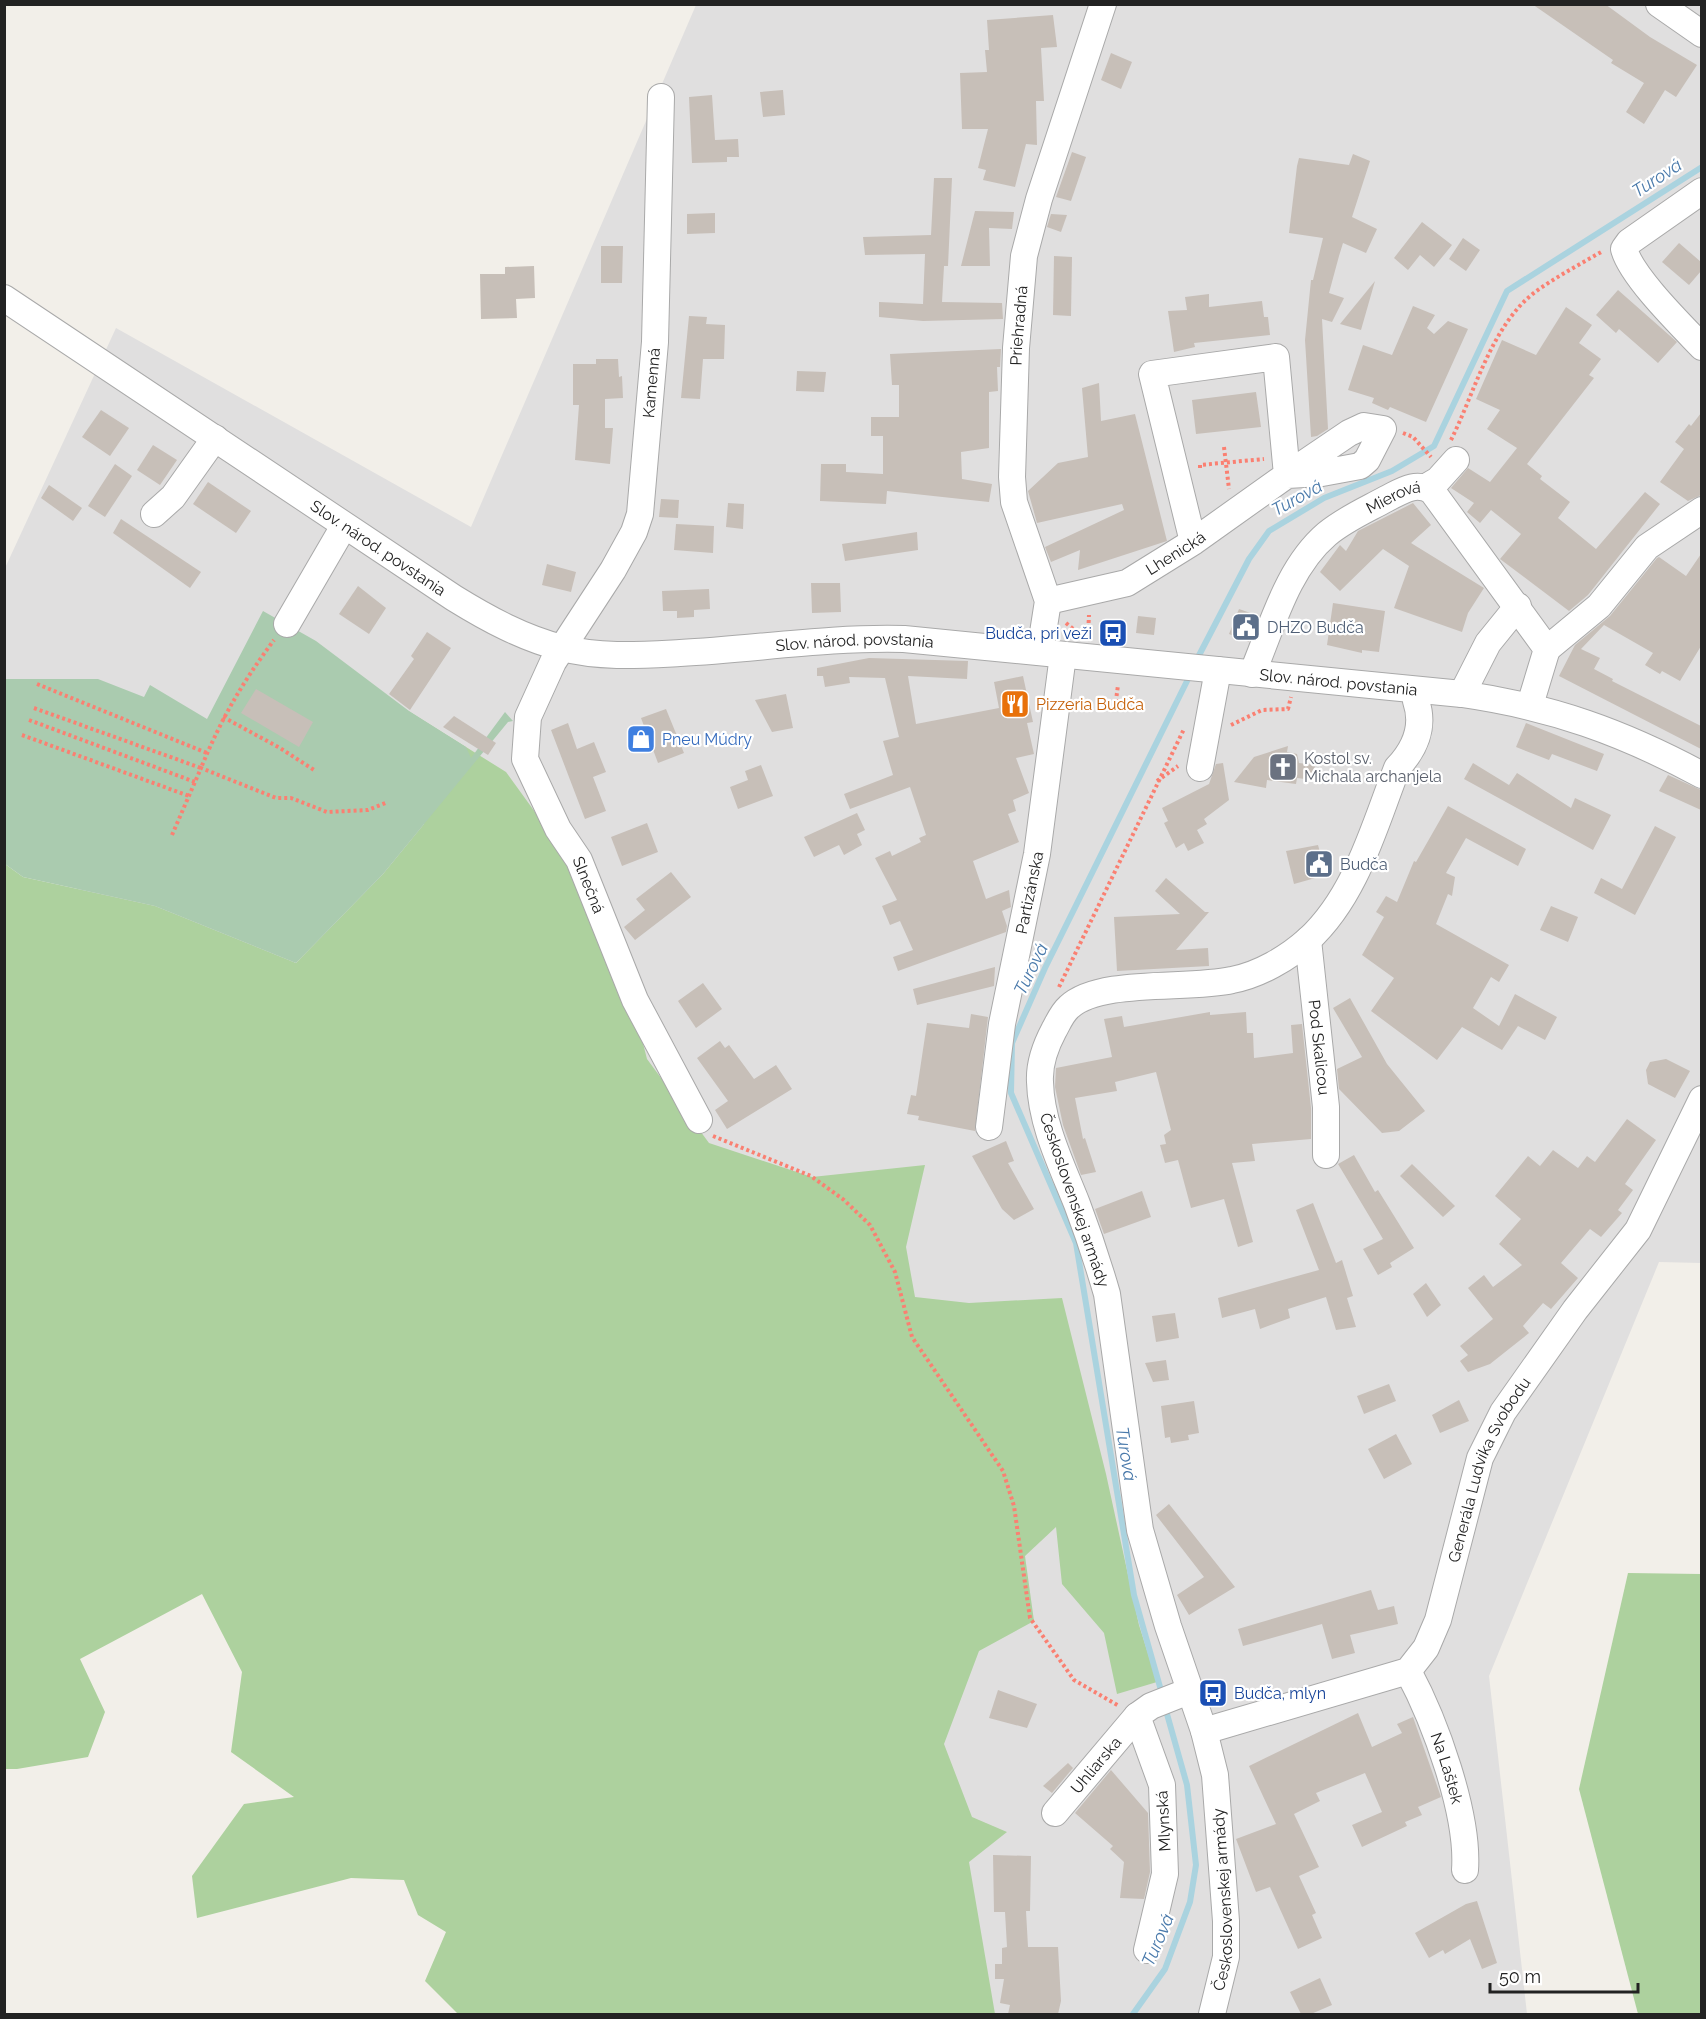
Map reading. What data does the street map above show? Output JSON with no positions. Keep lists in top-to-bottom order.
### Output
{
  "streets": {
    "street": [
      "Priehradná",
      "Kamenná",
      "Mierová",
      "Slov. národ. povstania",
      "Lhenická",
      "Slnečná",
      "Partizánska",
      "Pod Skalicou",
      "Československej armády",
      "Generála Ludvika Svobodu",
      "Uhliarska",
      "Na Laštek",
      "Mlynská"
    ]
  },
  "crossings": [
    ["Priehradná", "Slov. národ. povstania"],
    ["Priehradná", "Lhenická"],
    ["Priehradná", "Partizánska"],
    ["Kamenná", "Slov. národ. povstania"],
    ["Kamenná", "Slnečná"],
    ["Mierová", "Slov. národ. povstania"],
    ["Slov. národ. povstania", "Slnečná"],
    ["Slov. národ. povstania", "Partizánska"],
    ["Slov. národ. povstania", "Československej armády"],
    ["Pod Skalicou", "Československej armády"],
    ["Generála Ludvika Svobodu", "Na Laštek"],
    ["Uhliarska", "Mlynská"]
  ],
  "water": ["Turová"],
  "places": {
    "public building": ["DHZO Budča", "Budča"],
    "bus stop": ["Budča, pri veži", "Budča, mlyn"],
    "restaurant": ["Pizzeria Budča"],
    "shop": ["Pneu Múdry"],
    "church": ["Kostol sv. Michala archanjela"]
  },
  "scale_bar": "50 m"
}
